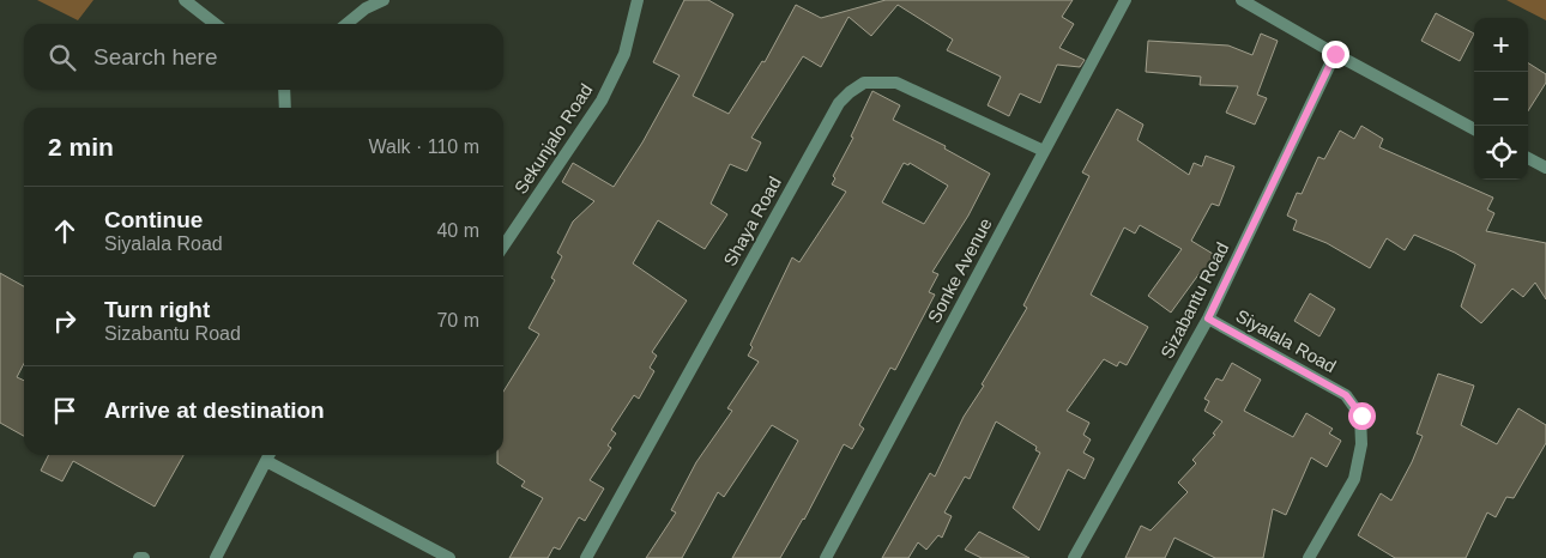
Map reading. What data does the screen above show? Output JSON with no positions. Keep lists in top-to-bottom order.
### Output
{
  "streets": {
    "street": [
      "Sekunjalo Road",
      "Shaya Road",
      "Sonke Avenue",
      "Sizabantu Road",
      "Siyalala Road"
    ]
  },
  "crossings": [
    ["Shaya Road", "Sonke Avenue"],
    ["Sizabantu Road", "Siyalala Road"]
  ],
  "page": {
    "map_buttons": ["+", "−"],
    "search": "Search here",
    "heading": ["2 min", "Walk · 110 m"],
    "list": [
      ["Continue", "Siyalala Road", "40 m"],
      ["Turn right", "Sizabantu Road", "70 m"],
      "Arrive at destination"
    ]
  }
}
